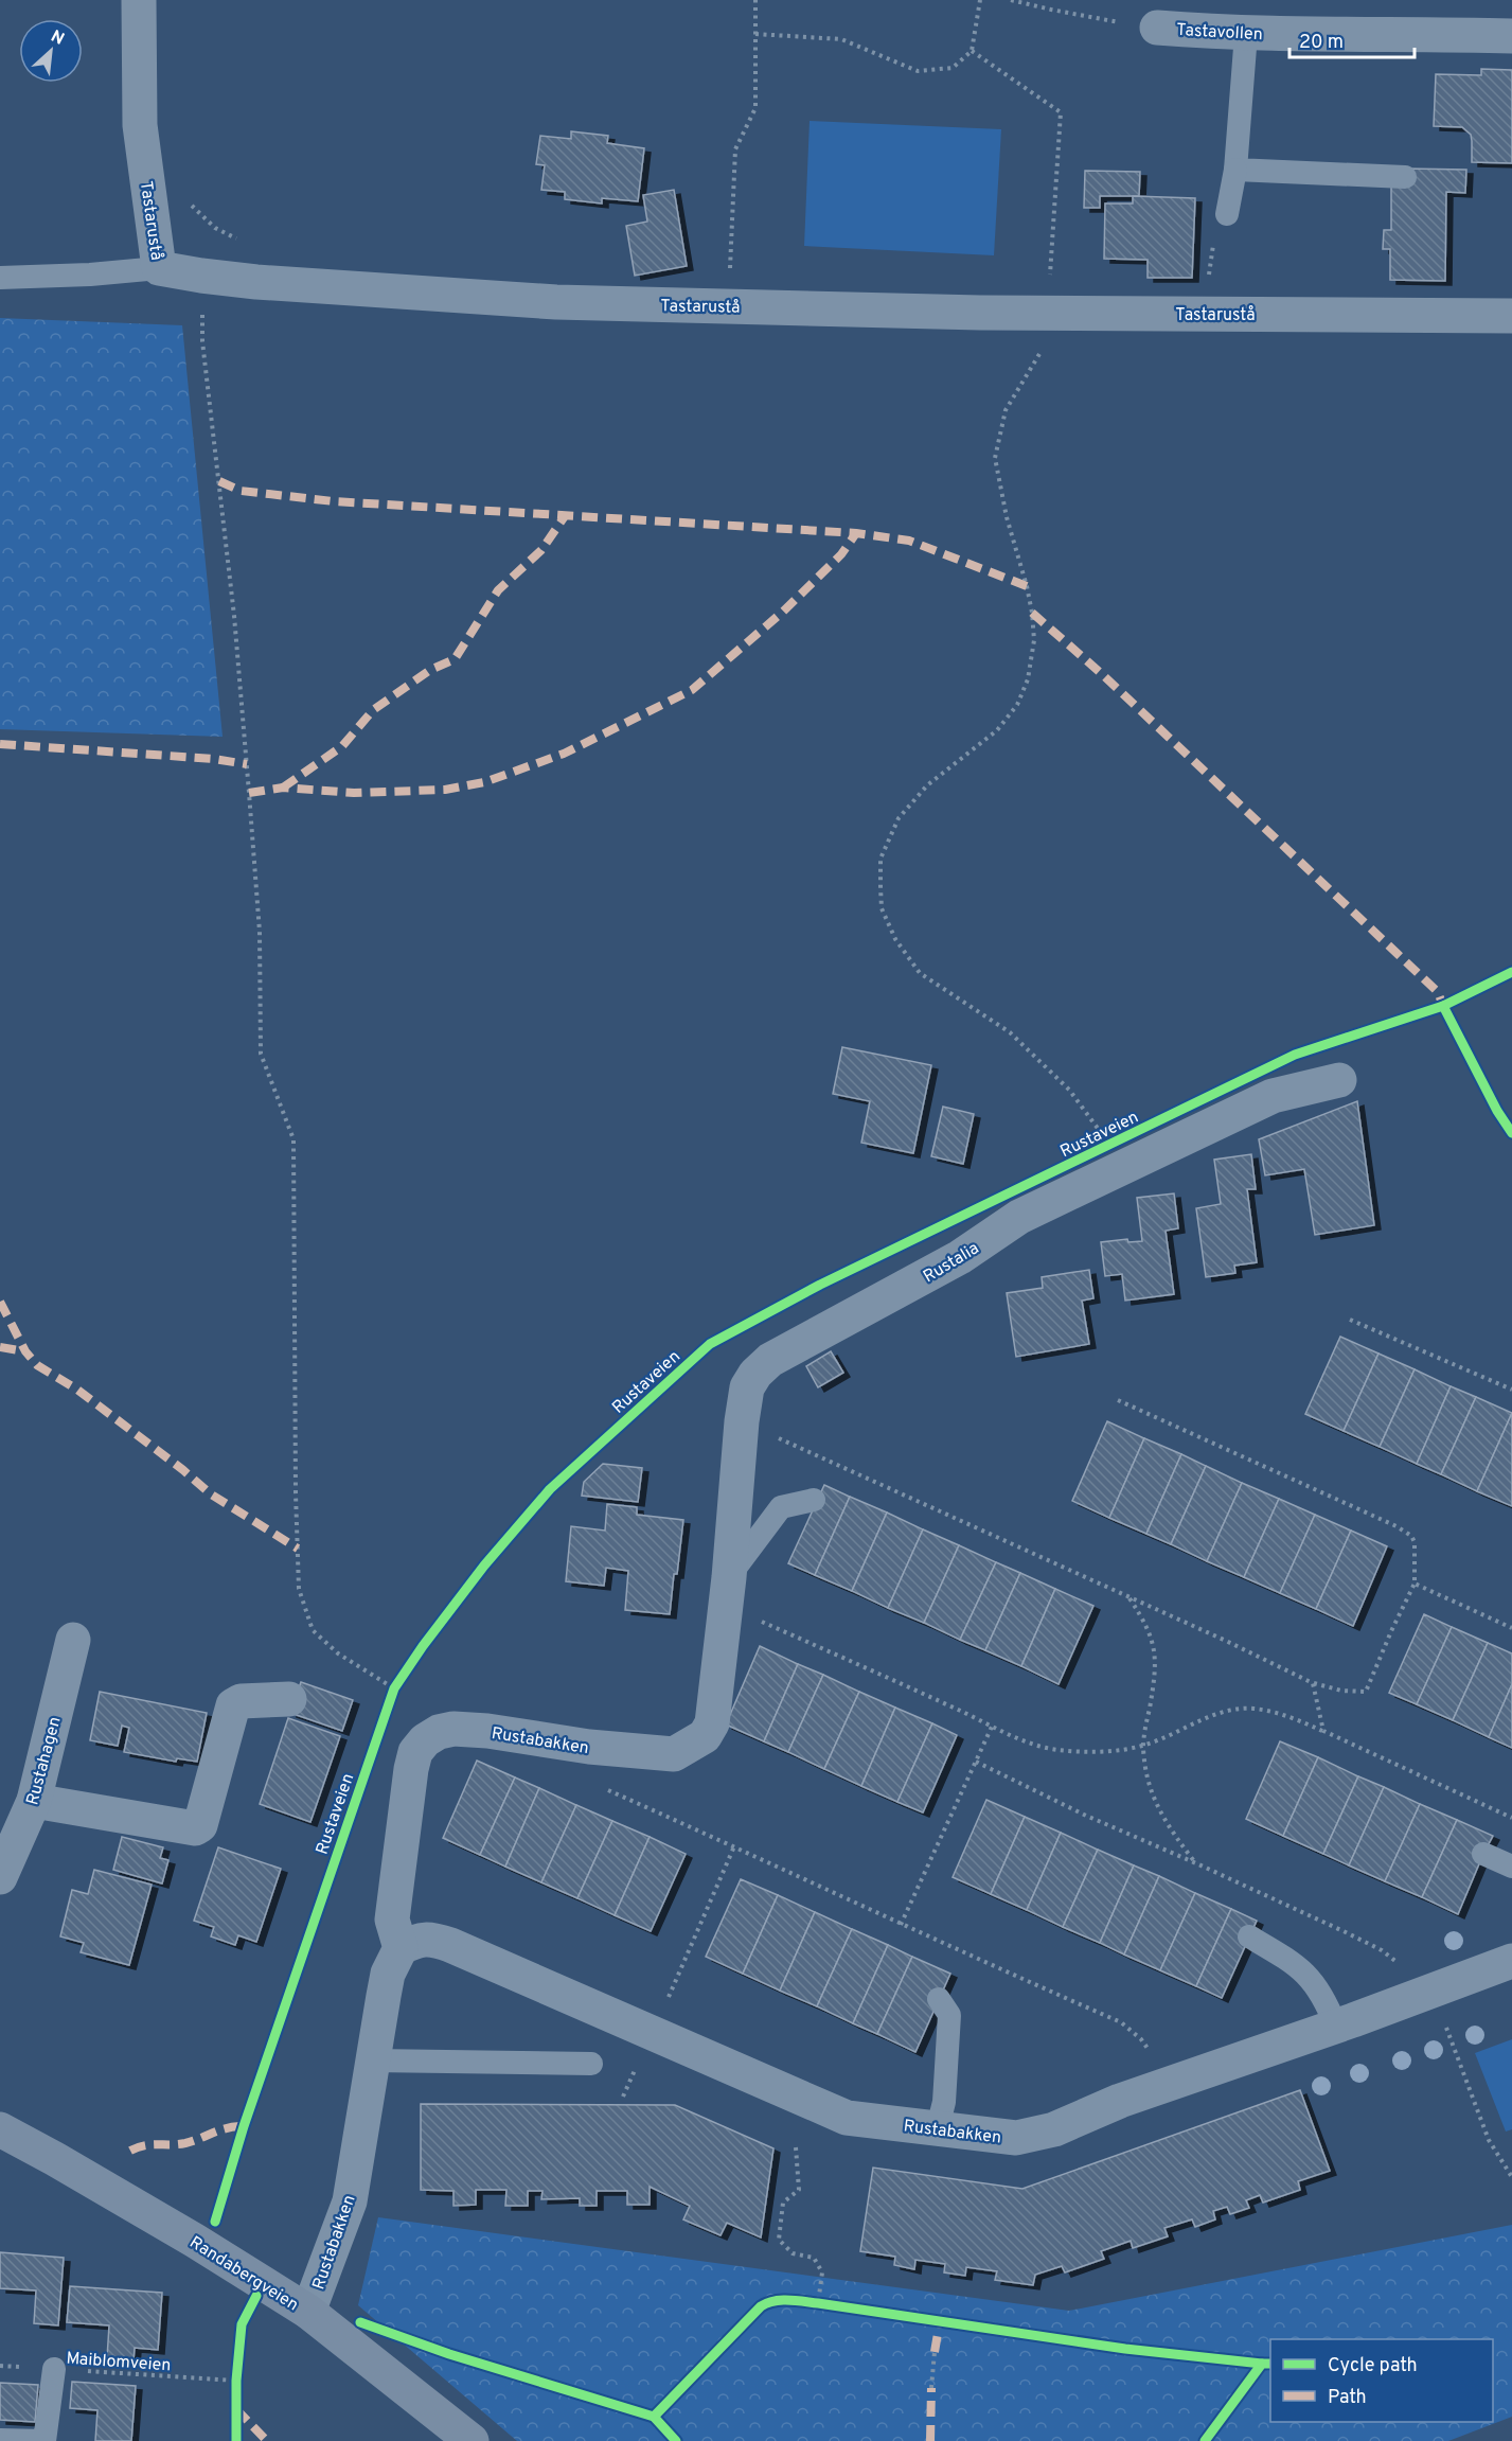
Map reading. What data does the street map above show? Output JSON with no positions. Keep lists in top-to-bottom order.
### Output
{
  "streets": {
    "street": [
      "Tastavollen",
      "Tastarustå",
      "Rustalia",
      "Rustabakken",
      "Rustahagen",
      "Randabergveien"
    ],
    "path": ["Maiblomveien"],
    "cycle path": ["Rustaveien"]
  },
  "crossings": [
    ["Rustalia", "Rustabakken"],
    ["Rustabakken", "Randabergveien"]
  ],
  "legend": ["Cycle path", "Path"],
  "scale_bar": "20 m",
  "north": "top right"
}
